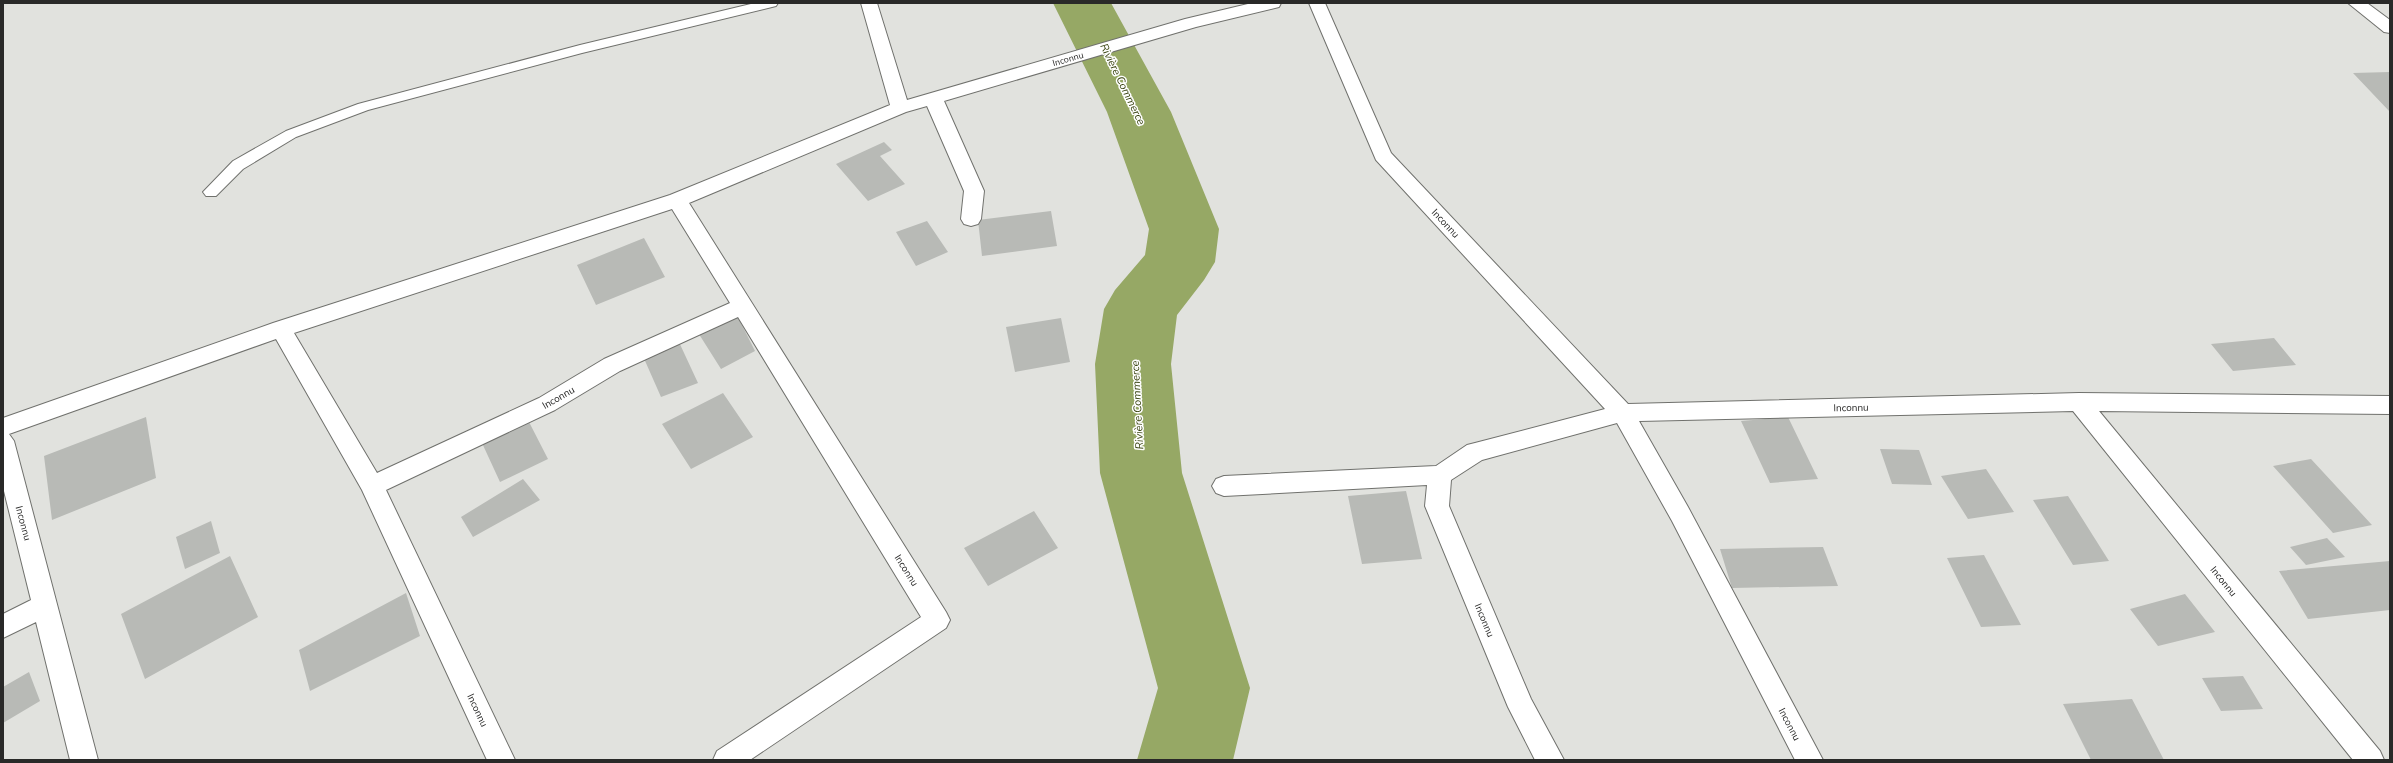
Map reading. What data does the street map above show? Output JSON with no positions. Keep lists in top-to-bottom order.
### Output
{
  "streets": {
    "street": ["Inconnu"]
  },
  "water": ["Rivière Commerce"]
}
